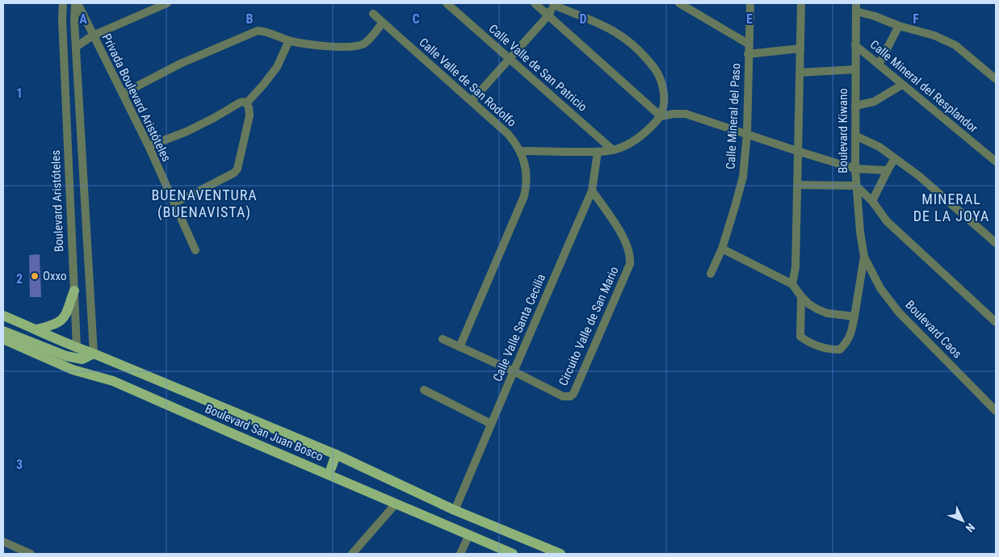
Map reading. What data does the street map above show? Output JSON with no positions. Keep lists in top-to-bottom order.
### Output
{
  "streets": {
    "main road": ["Boulevard Aristóteles", "Boulevard San Juan Bosco"],
    "street": [
      "Calle Valle de San Patricio",
      "Calle Valle de San Rodolfo",
      "Calle Mineral del Resplandor",
      "Privada Boulevard Aristóteles",
      "Calle Mineral del Paso",
      "Boulevard Kiwano",
      "Circuito Valle de San Mario",
      "Calle Valle Santa Cecilia",
      "Boulevard Caos"
    ]
  },
  "crossings": [
    ["Calle Mineral del Resplandor", "Boulevard Kiwano"],
    ["Boulevard Kiwano", "Boulevard Caos"],
    ["Boulevard Aristóteles", "Boulevard San Juan Bosco"],
    ["Circuito Valle de San Mario", "Calle Valle Santa Cecilia"],
    ["Calle Valle Santa Cecilia", "Boulevard San Juan Bosco"]
  ],
  "districts": ["BUENAVENTURA (BUENAVISTA)", "MINERAL DE LA JOYA"],
  "places": ["Oxxo"],
  "north": "bottom right",
  "grid": {
    "columns": [
      "A",
      "B",
      "C",
      "D",
      "E",
      "F"
    ],
    "rows": ["1", "2", "3"]
  }
}
